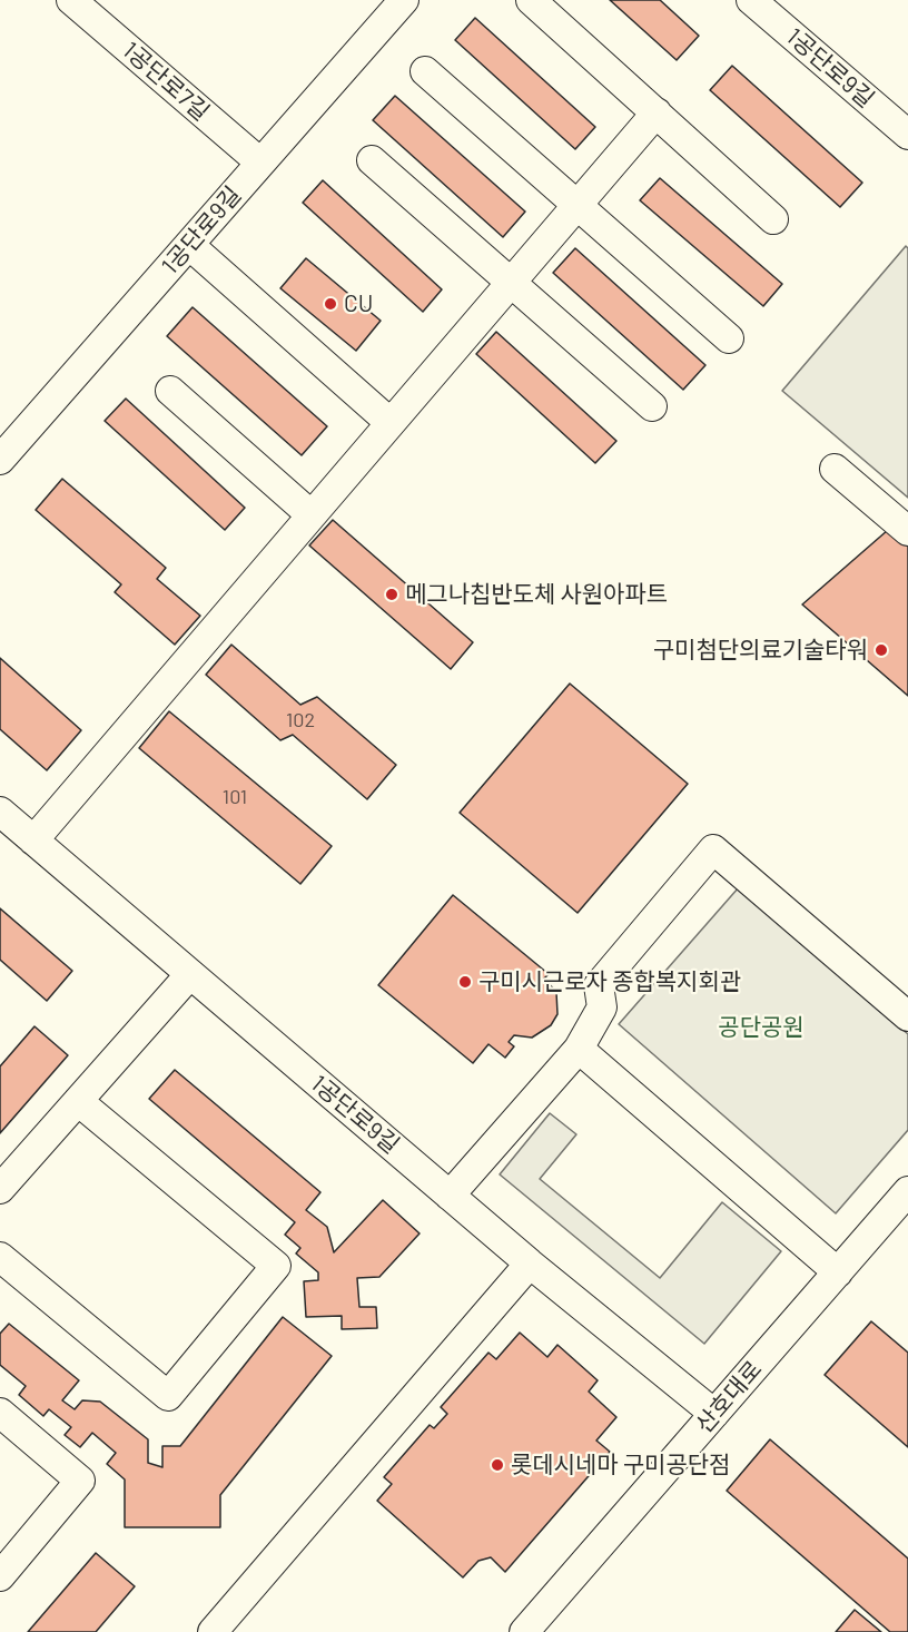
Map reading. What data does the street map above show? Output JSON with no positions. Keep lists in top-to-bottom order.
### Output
{
  "streets": {
    "street": ["1공단로9길", "1공단로7길", "산호대로"]
  },
  "crossings": [
    ["1공단로9길", "1공단로7길"],
    ["1공단로9길", "산호대로"]
  ],
  "parks": ["공단공원"],
  "places": [
    "CU",
    "메그나칩반도체 사원아파트",
    "구미첨단의료기술타워",
    "구미시근로자 종합복지회관",
    "롯데시네마 구미공단점"
  ],
  "house_numbers": ["102", "101"]
}
